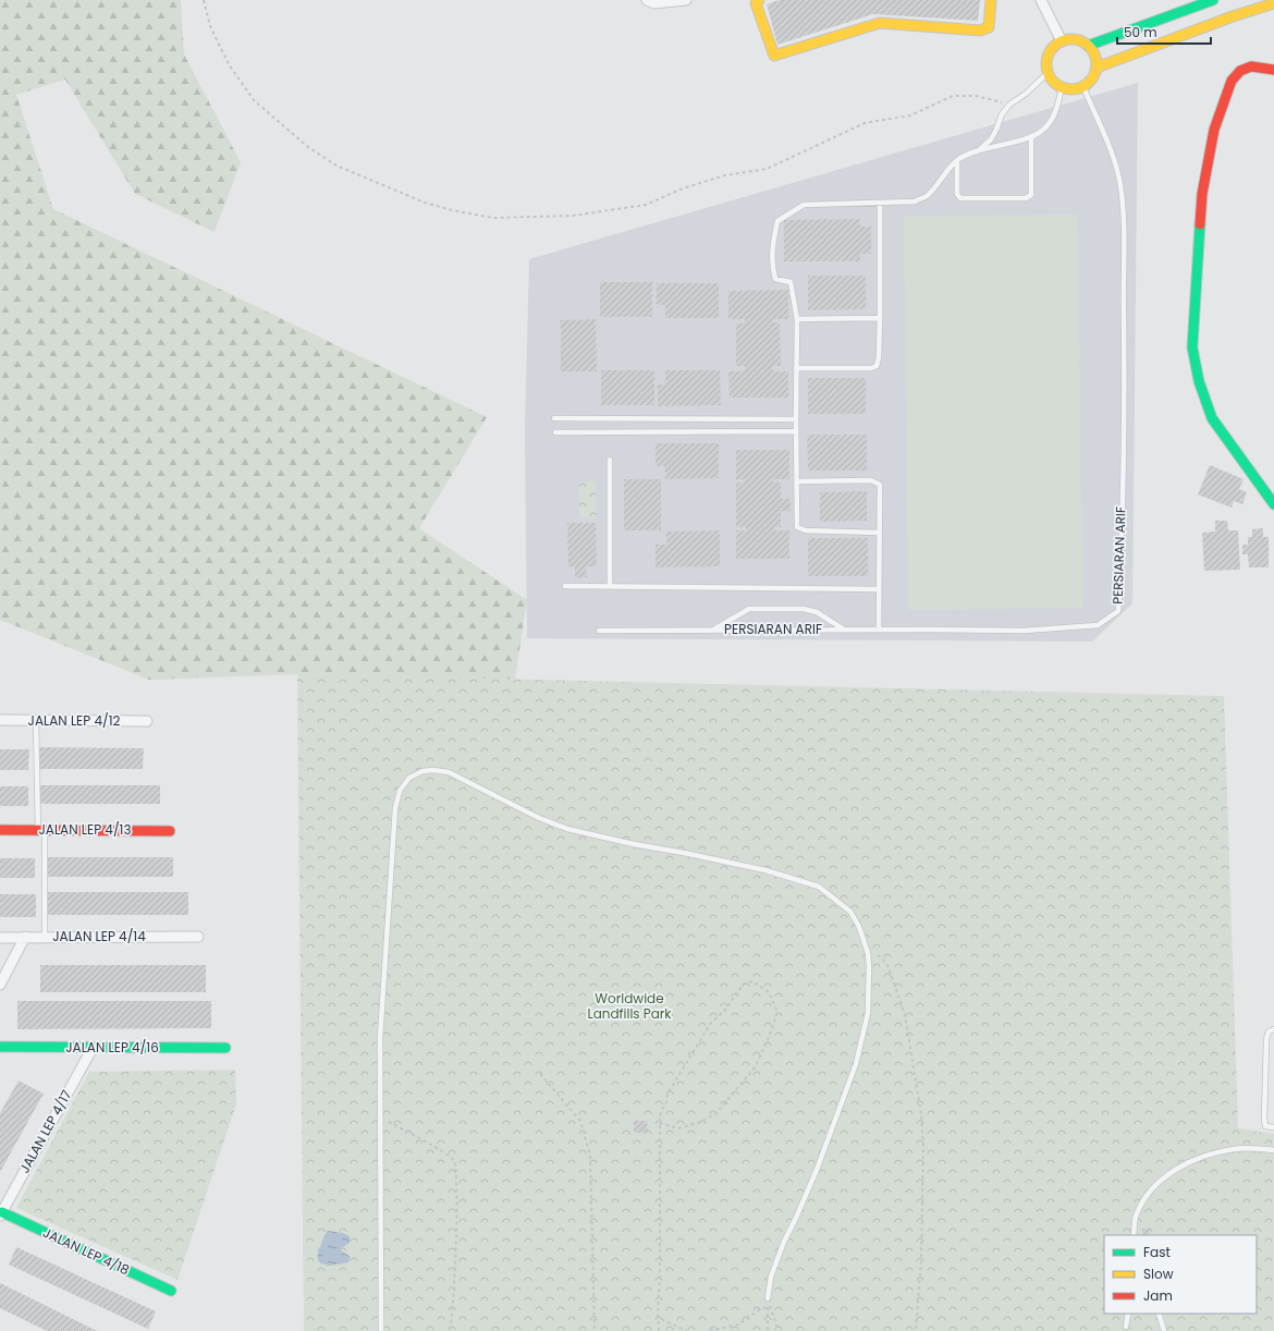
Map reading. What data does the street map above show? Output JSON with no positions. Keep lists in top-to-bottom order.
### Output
{
  "streets": {
    "street": [
      "JALAN LEP 4/12",
      "JALAN LEP 4/13",
      "JALAN LEP 4/14",
      "JALAN LEP 4/16",
      "JALAN LEP 4/17",
      "JALAN LEP 4/18"
    ],
    "lane": ["PERSIARAN ARIF"]
  },
  "crossings": [
    ["JALAN LEP 4/16", "JALAN LEP 4/17"],
    ["JALAN LEP 4/17", "JALAN LEP 4/18"]
  ],
  "parks": ["Worldwide Landfills Park"],
  "legend": ["Fast", "Slow", "Jam"],
  "scale_bar": "50 m"
}
